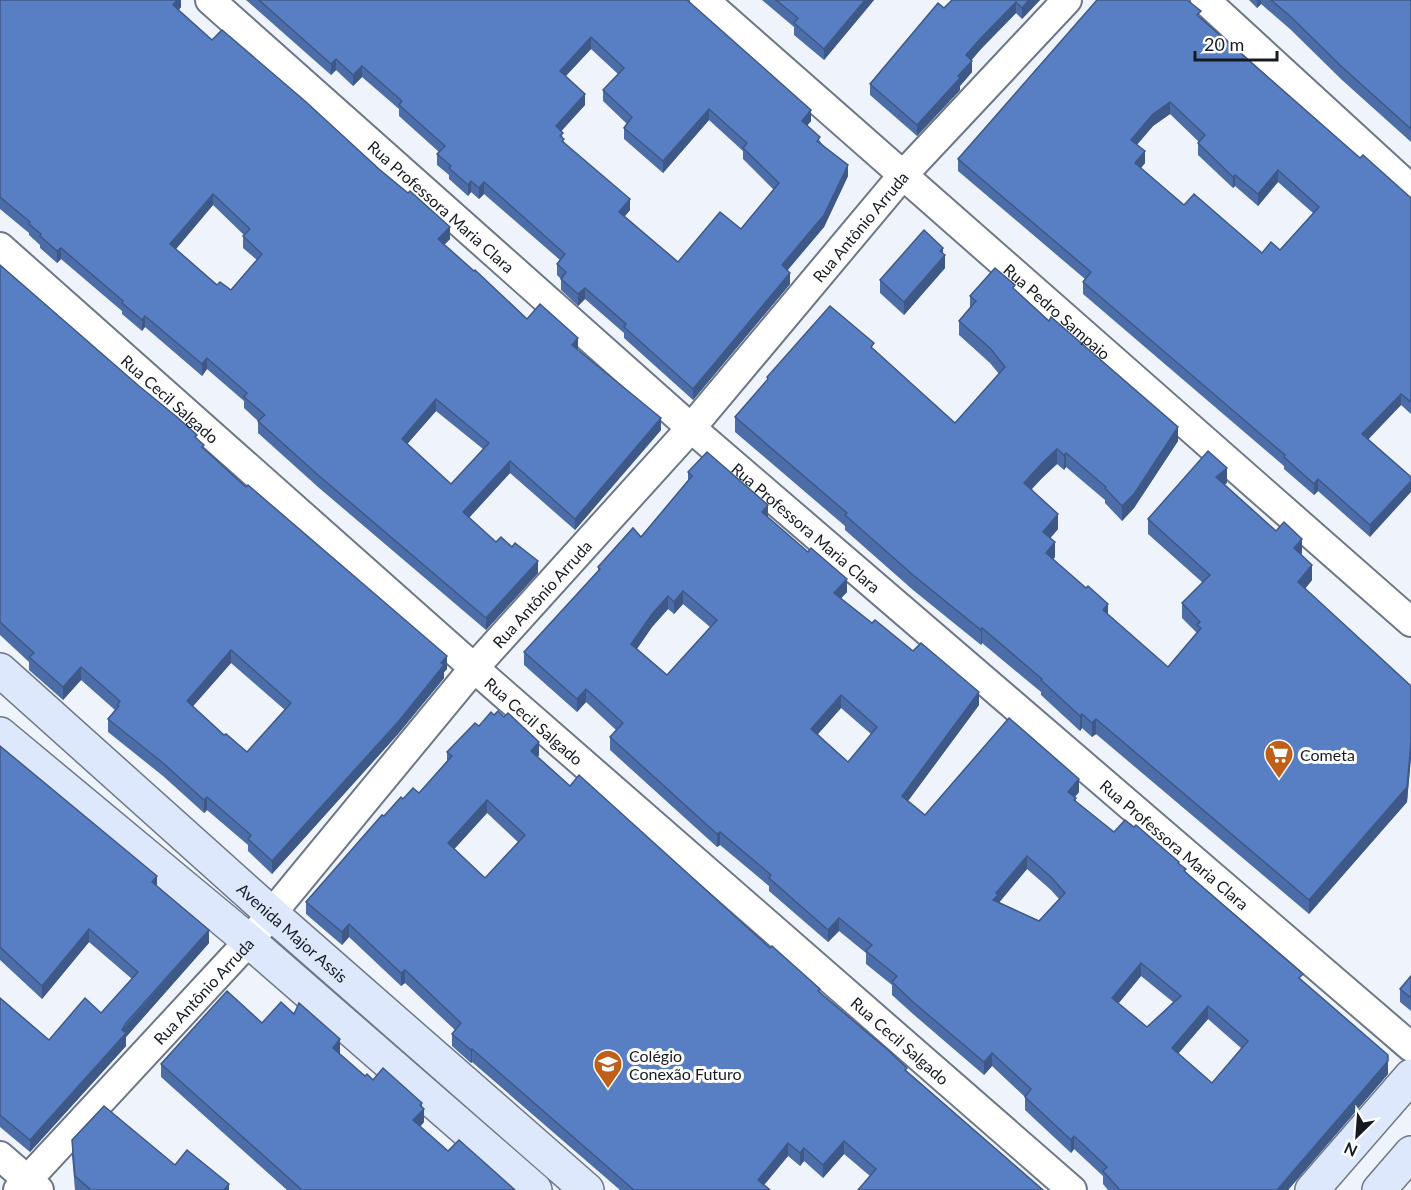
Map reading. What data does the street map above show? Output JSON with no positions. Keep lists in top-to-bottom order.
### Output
{
  "streets": {
    "street": [
      "Rua Professora Maria Clara",
      "Rua Antônio Arruda",
      "Rua Pedro Sampaio",
      "Rua Cecil Salgado",
      "Avenida Major Assis"
    ]
  },
  "crossings": [
    ["Rua Professora Maria Clara", "Rua Antônio Arruda"],
    ["Rua Antônio Arruda", "Rua Pedro Sampaio"],
    ["Rua Antônio Arruda", "Rua Cecil Salgado"],
    ["Rua Antônio Arruda", "Avenida Major Assis"]
  ],
  "places": {
    "supermarket": ["Cometa"],
    "school or university": ["Colégio Conexão Futuro"]
  },
  "scale_bar": "20 m",
  "north": "bottom left"
}
